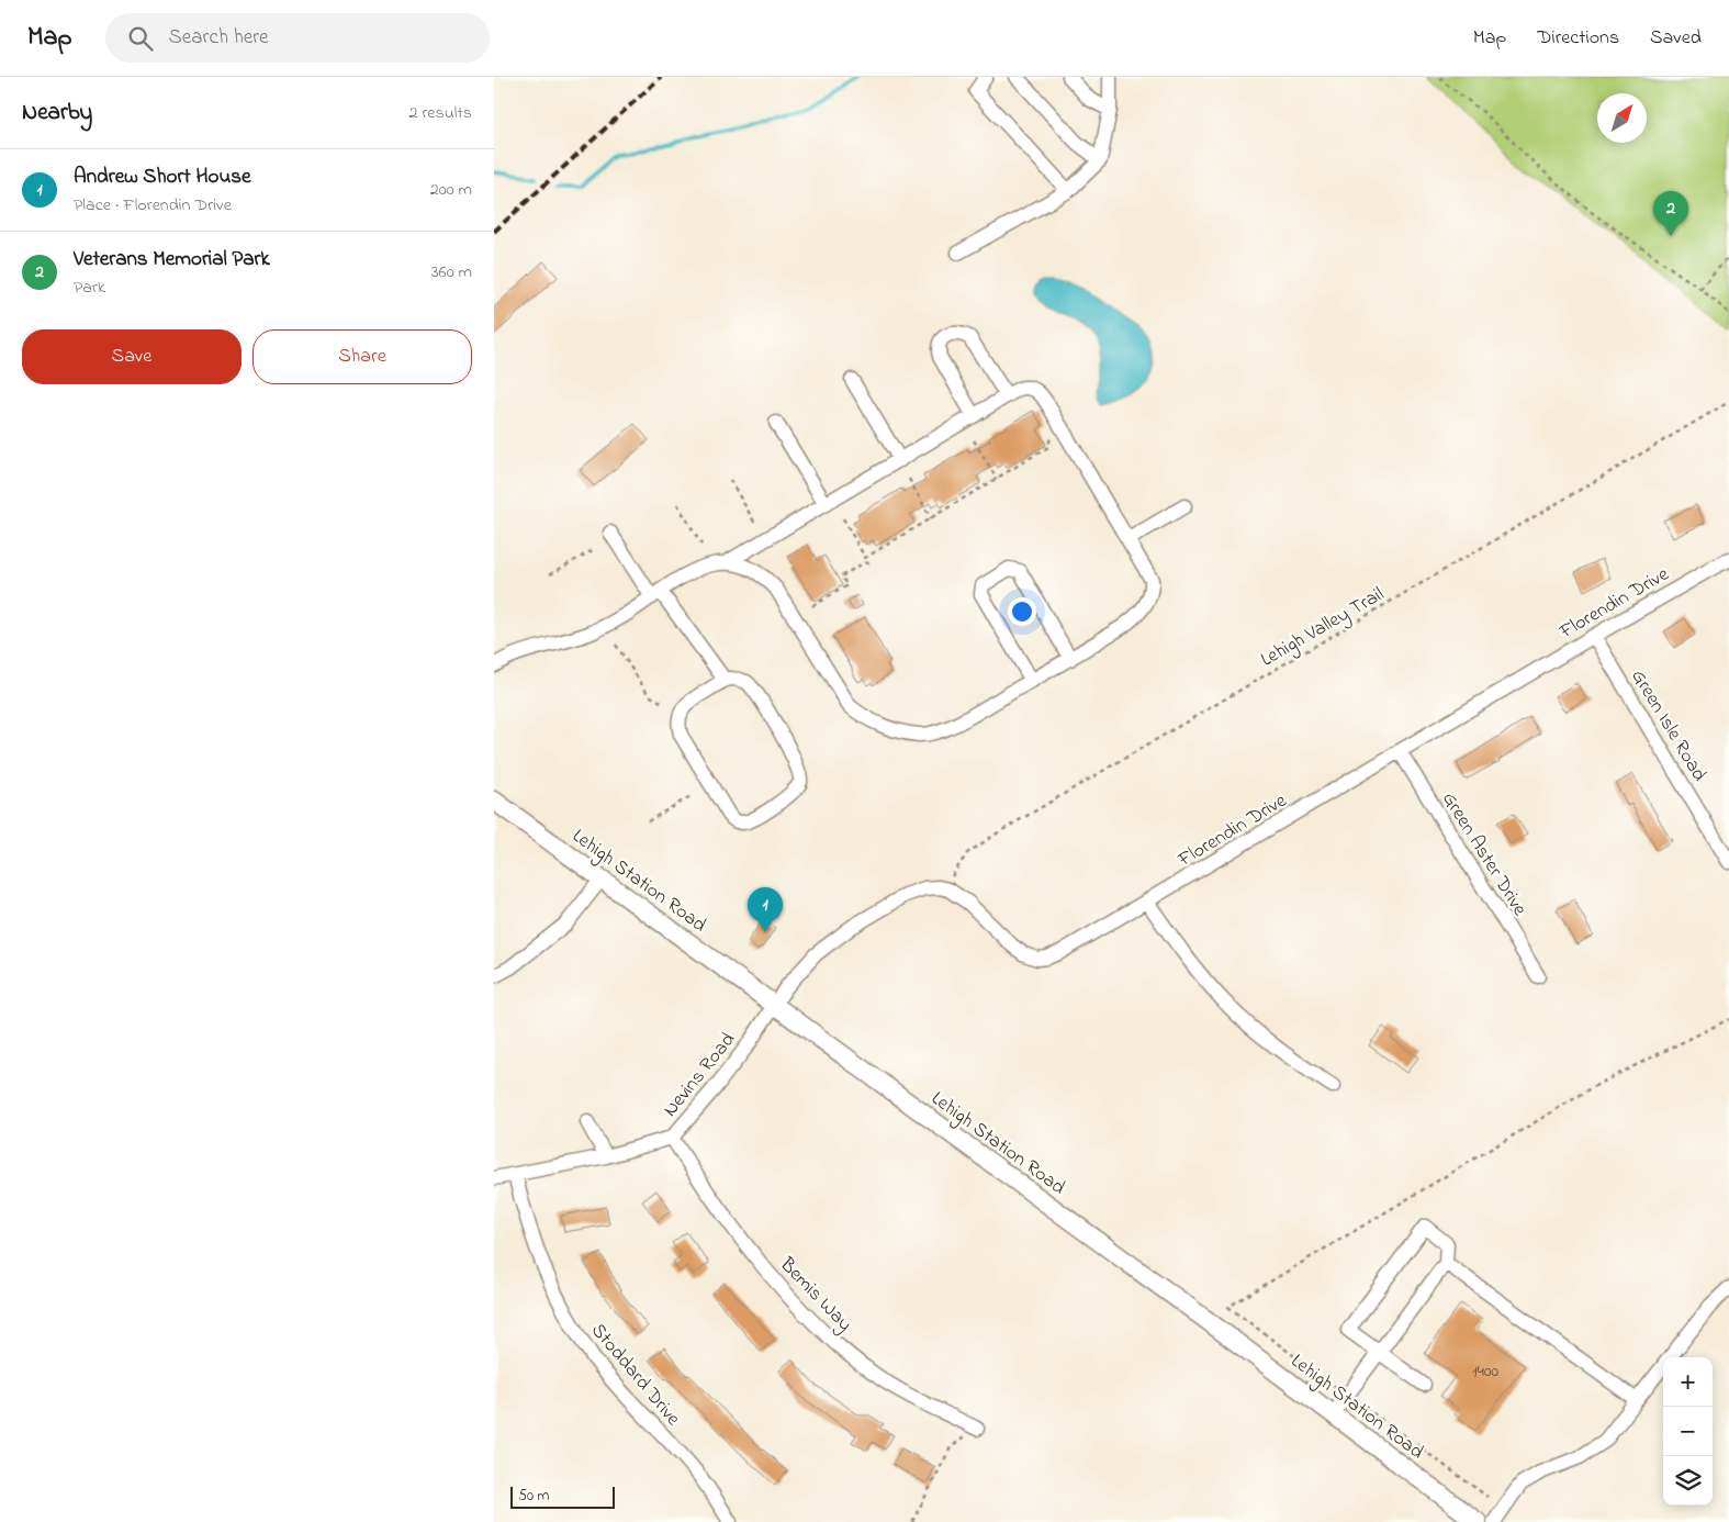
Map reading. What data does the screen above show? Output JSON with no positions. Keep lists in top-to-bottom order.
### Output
{
  "streets": {
    "main road": ["Lehigh Station Road"],
    "street": [
      "Florendin Drive",
      "Green Isle Road",
      "Green Aster Drive",
      "Nevins Road",
      "Bemis Way",
      "Stoddard Drive"
    ],
    "path": ["Lehigh Valley Trail"]
  },
  "crossings": [
    ["Florendin Drive", "Lehigh Valley Trail"],
    ["Florendin Drive", "Green Isle Road"],
    ["Florendin Drive", "Green Aster Drive"],
    ["Lehigh Station Road", "Nevins Road"],
    ["Nevins Road", "Bemis Way"],
    ["Nevins Road", "Stoddard Drive"]
  ],
  "house_numbers": ["1400"],
  "scale_bar": "50 m",
  "north": "top right",
  "page": {
    "header": "Map",
    "search": "Search here",
    "nav": ["Map", "Directions", "Saved"],
    "heading": ["Nearby", "2 results"],
    "list": [
      {
        "mark": "1",
        "name": "Andrew Short House",
        "note": "Place · Florendin Drive",
        "value": "200 m"
      },
      {
        "mark": "2",
        "name": "Veterans Memorial Park",
        "note": "Park",
        "value": "360 m"
      }
    ],
    "pins": ["2", "1"],
    "buttons": ["Save", "Share"],
    "map_buttons": ["+", "−"],
    "scale": "50 m"
  }
}
